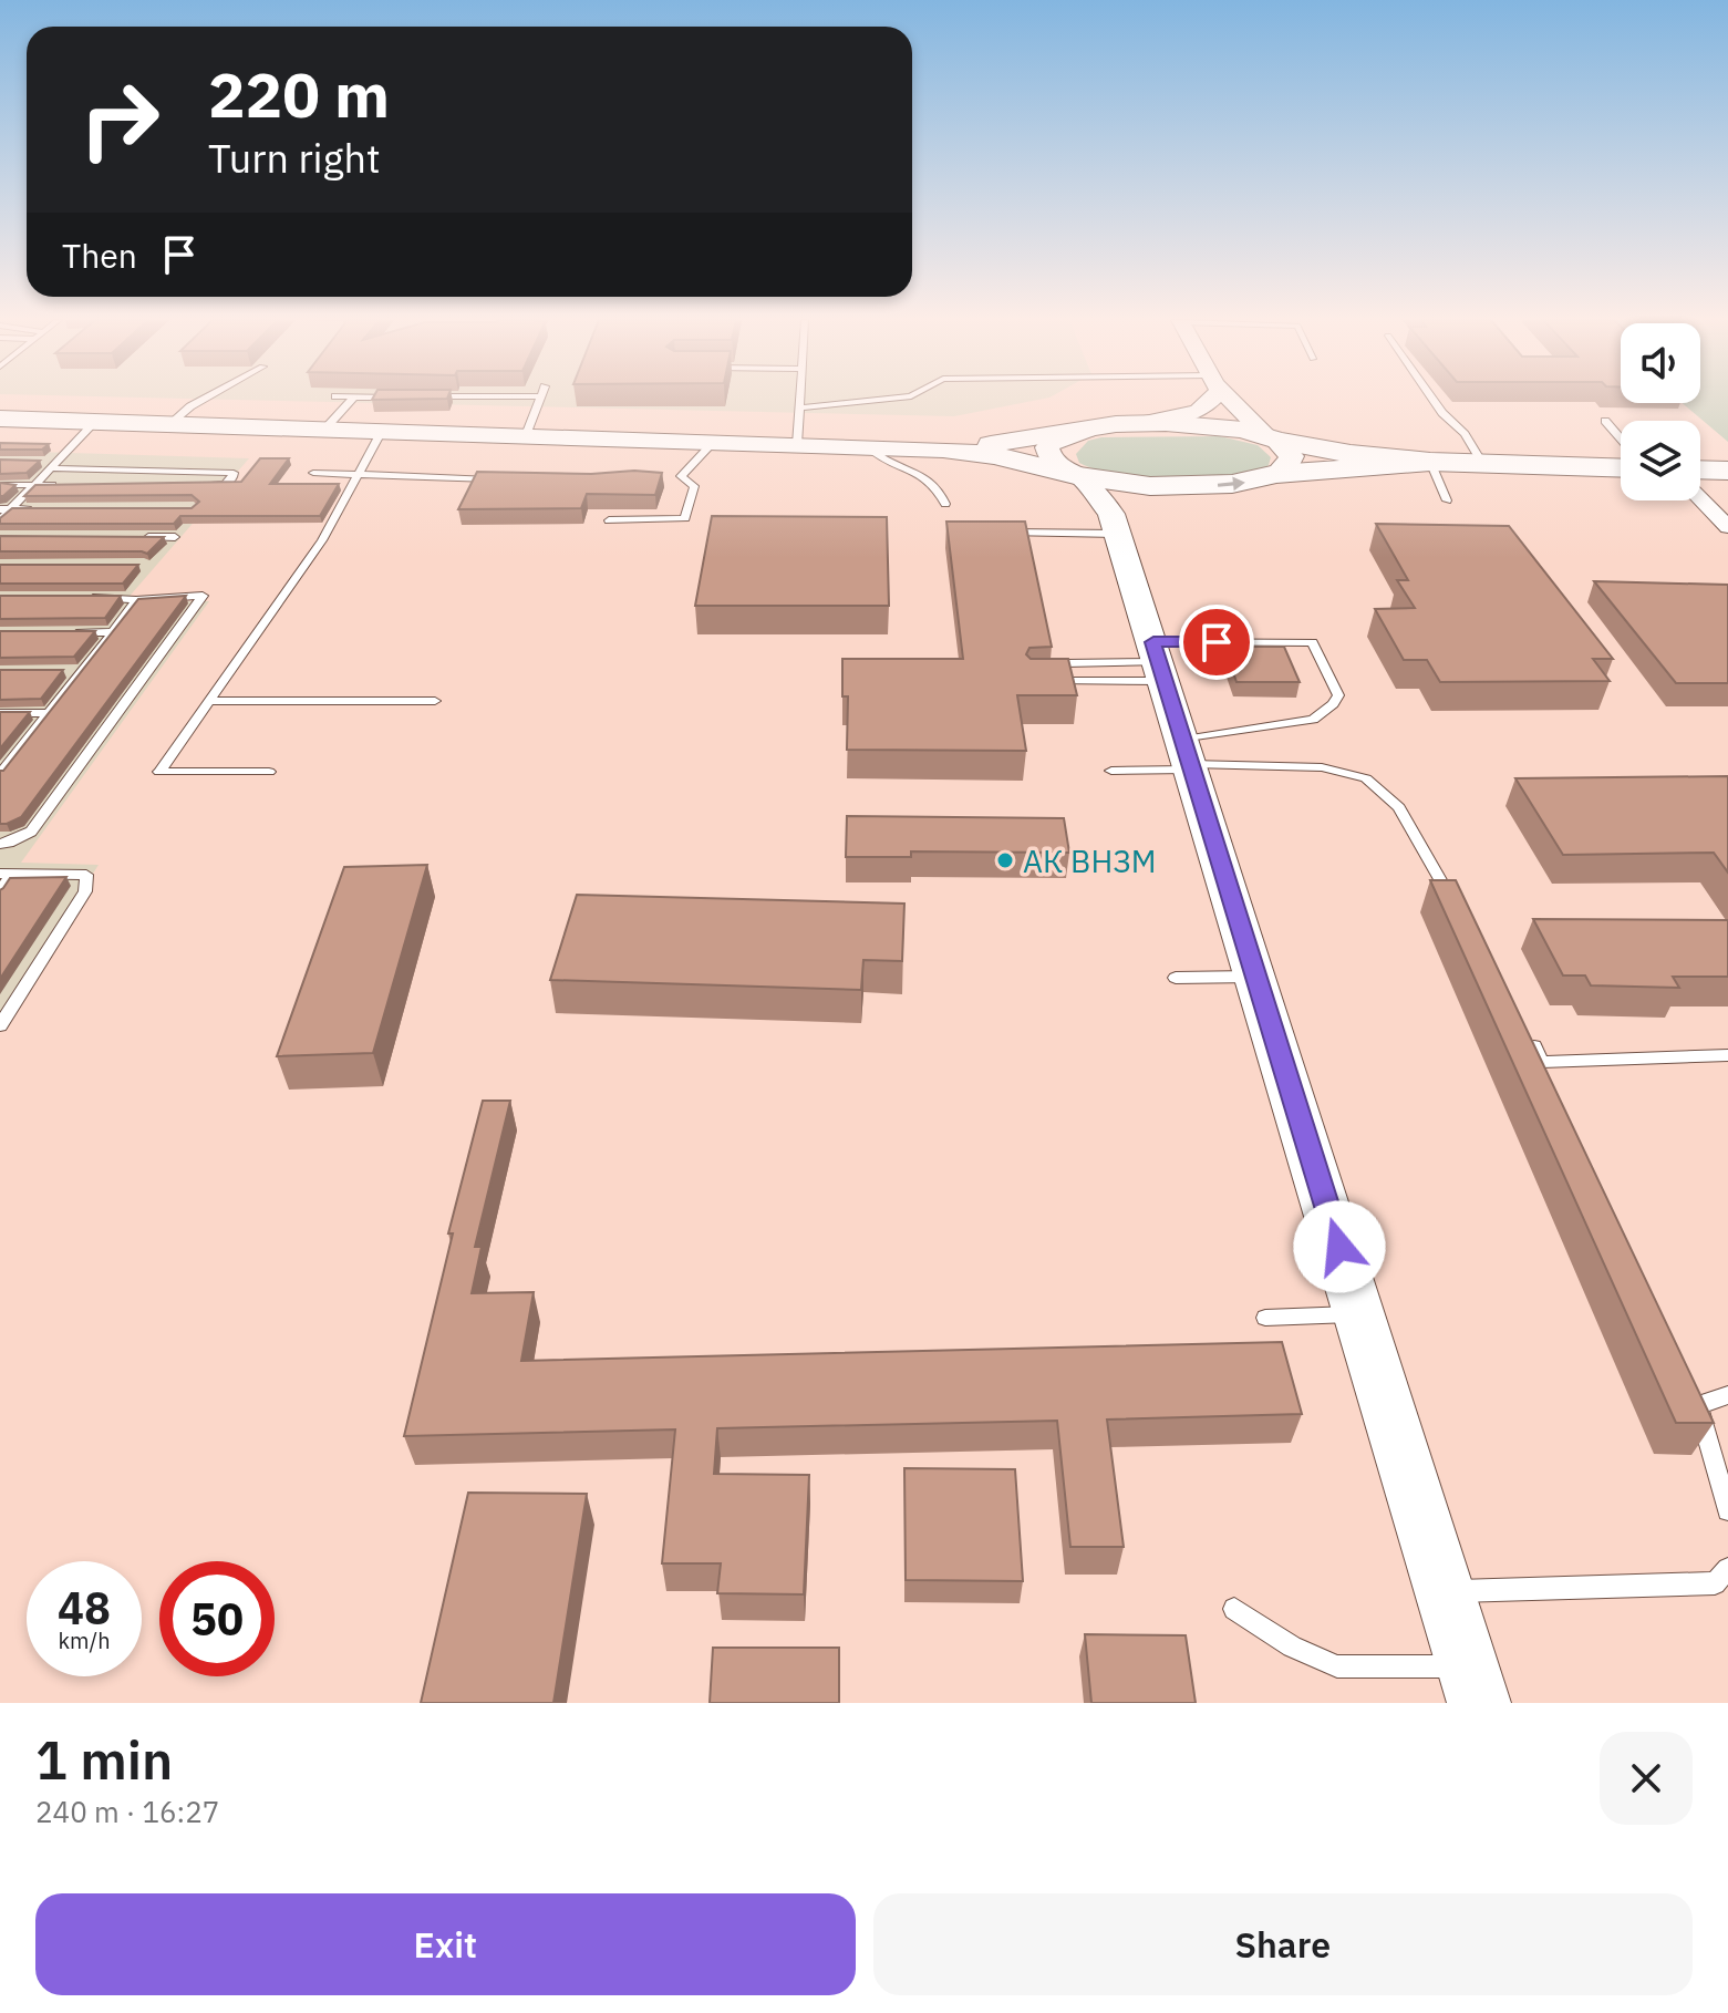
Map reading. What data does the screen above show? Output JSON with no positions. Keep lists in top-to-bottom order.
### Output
{
  "places": ["АК ВНЗМ"],
  "page": {
    "turn": ["220 m", "Turn right"],
    "then": "Then",
    "speed": "48 km/h",
    "limit": "50",
    "heading": ["1 min", "240 m · 16:27"],
    "buttons": ["Exit", "Share"]
  }
}
